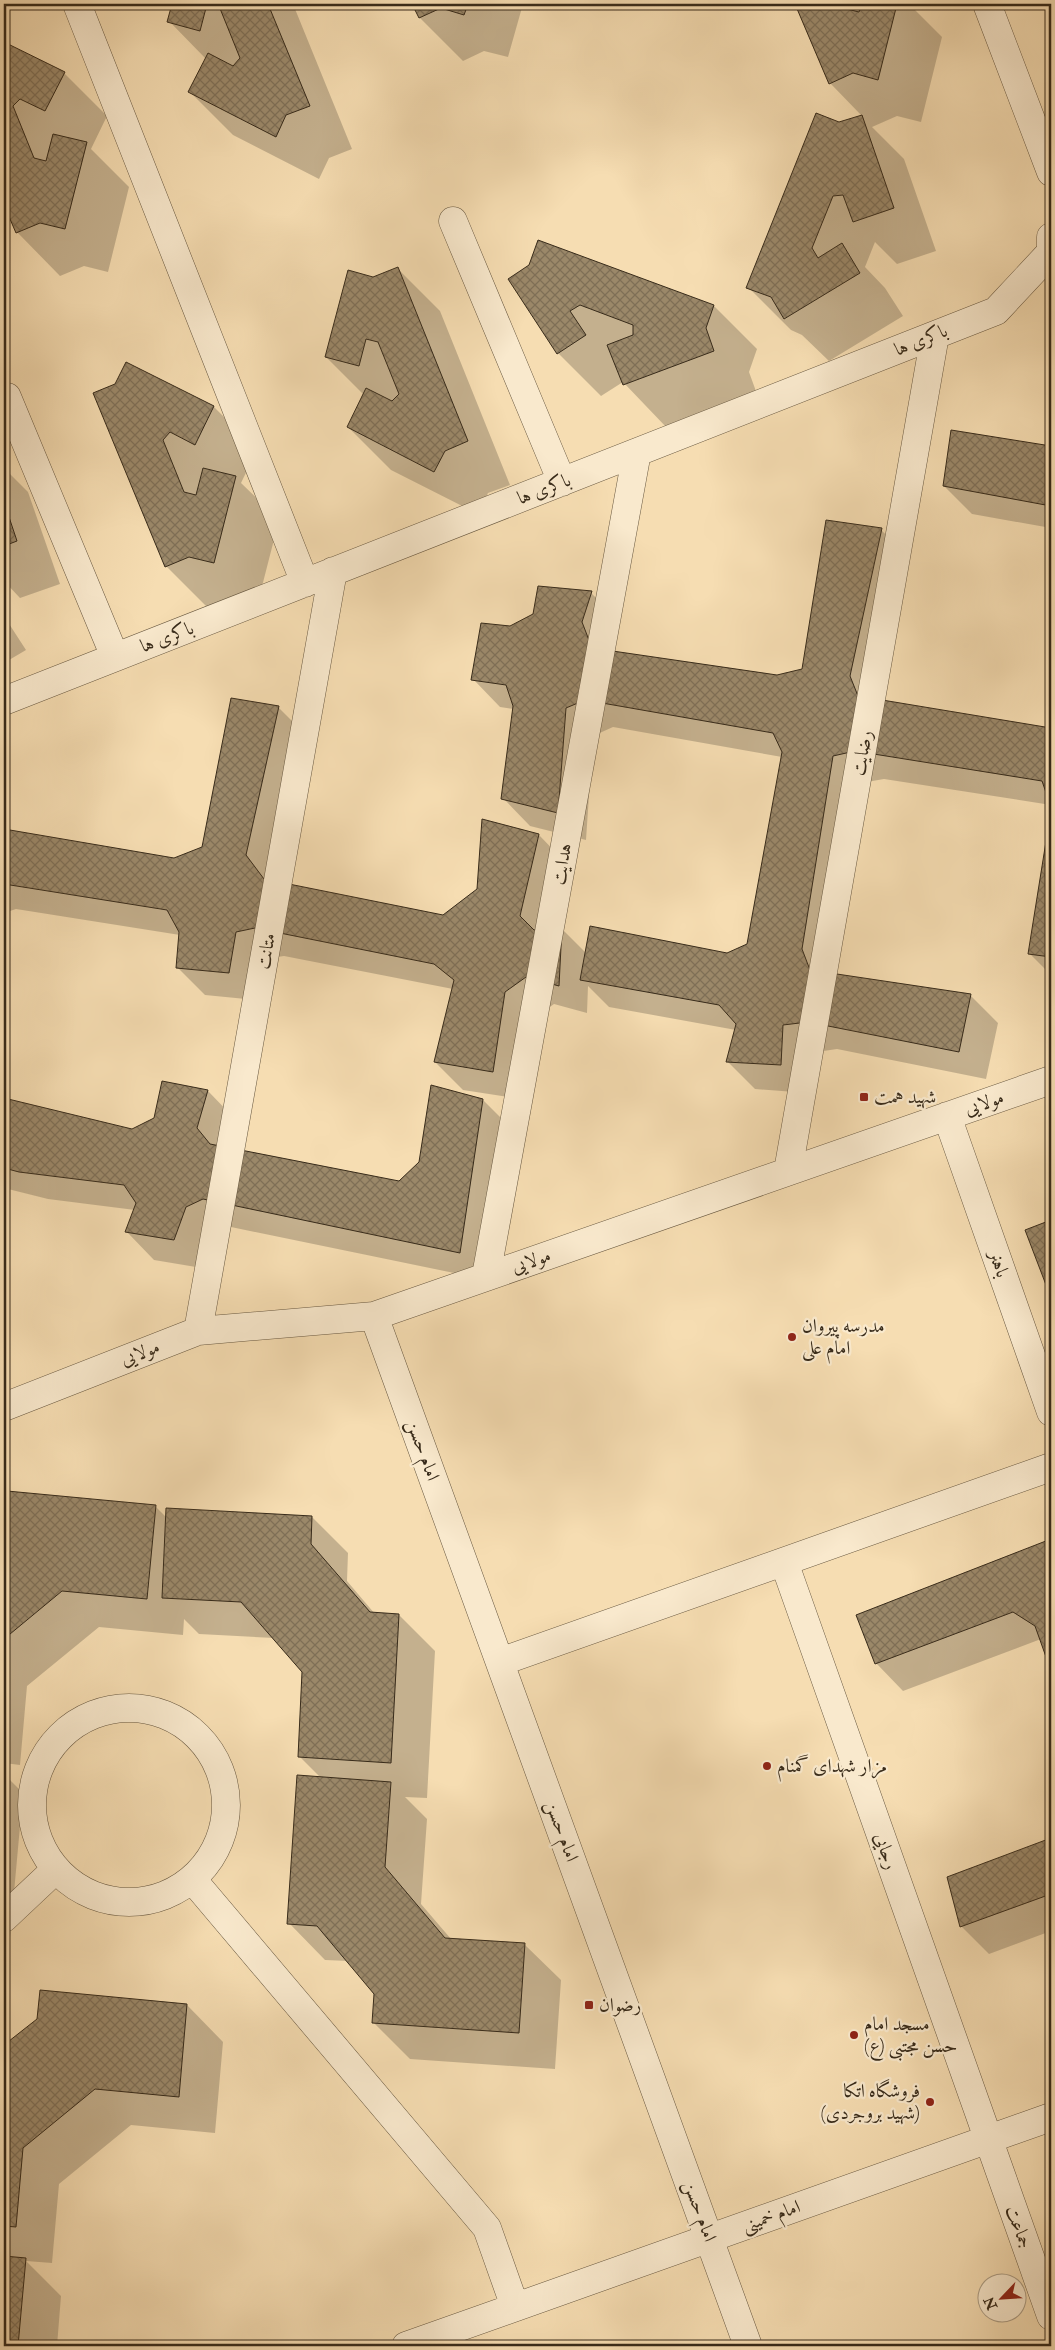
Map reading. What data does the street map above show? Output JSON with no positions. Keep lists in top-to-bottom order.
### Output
{
  "streets": {
    "street": [
      "باکری ها",
      "رضایت",
      "هدایت",
      "متانت",
      "مولايی",
      "باهنر",
      "امام حسن",
      "رجایی",
      "امام خمینی",
      "جماعت"
    ]
  },
  "crossings": [
    ["باکری ها", "رضایت"],
    ["باکری ها", "هدایت"],
    ["باکری ها", "متانت"],
    ["رضایت", "مولايی"],
    ["هدایت", "مولايی"],
    ["متانت", "مولايی"],
    ["مولايی", "باهنر"],
    ["مولايی", "امام حسن"],
    ["امام حسن", "امام خمینی"],
    ["رجایی", "امام خمینی"],
    ["رجایی", "جماعت"],
    ["امام خمینی", "جماعت"]
  ],
  "places": {
    "transit": ["شهید همت", "رضوان"],
    "other": [
      "مدرسه پیروان امام علی",
      "مزار شهدای گمنام",
      "مسجد امام حسن مجتبی (ع)",
      "فروشگاه اتکا (شهید بروجردی)"
    ]
  },
  "north": "bottom left"
}
